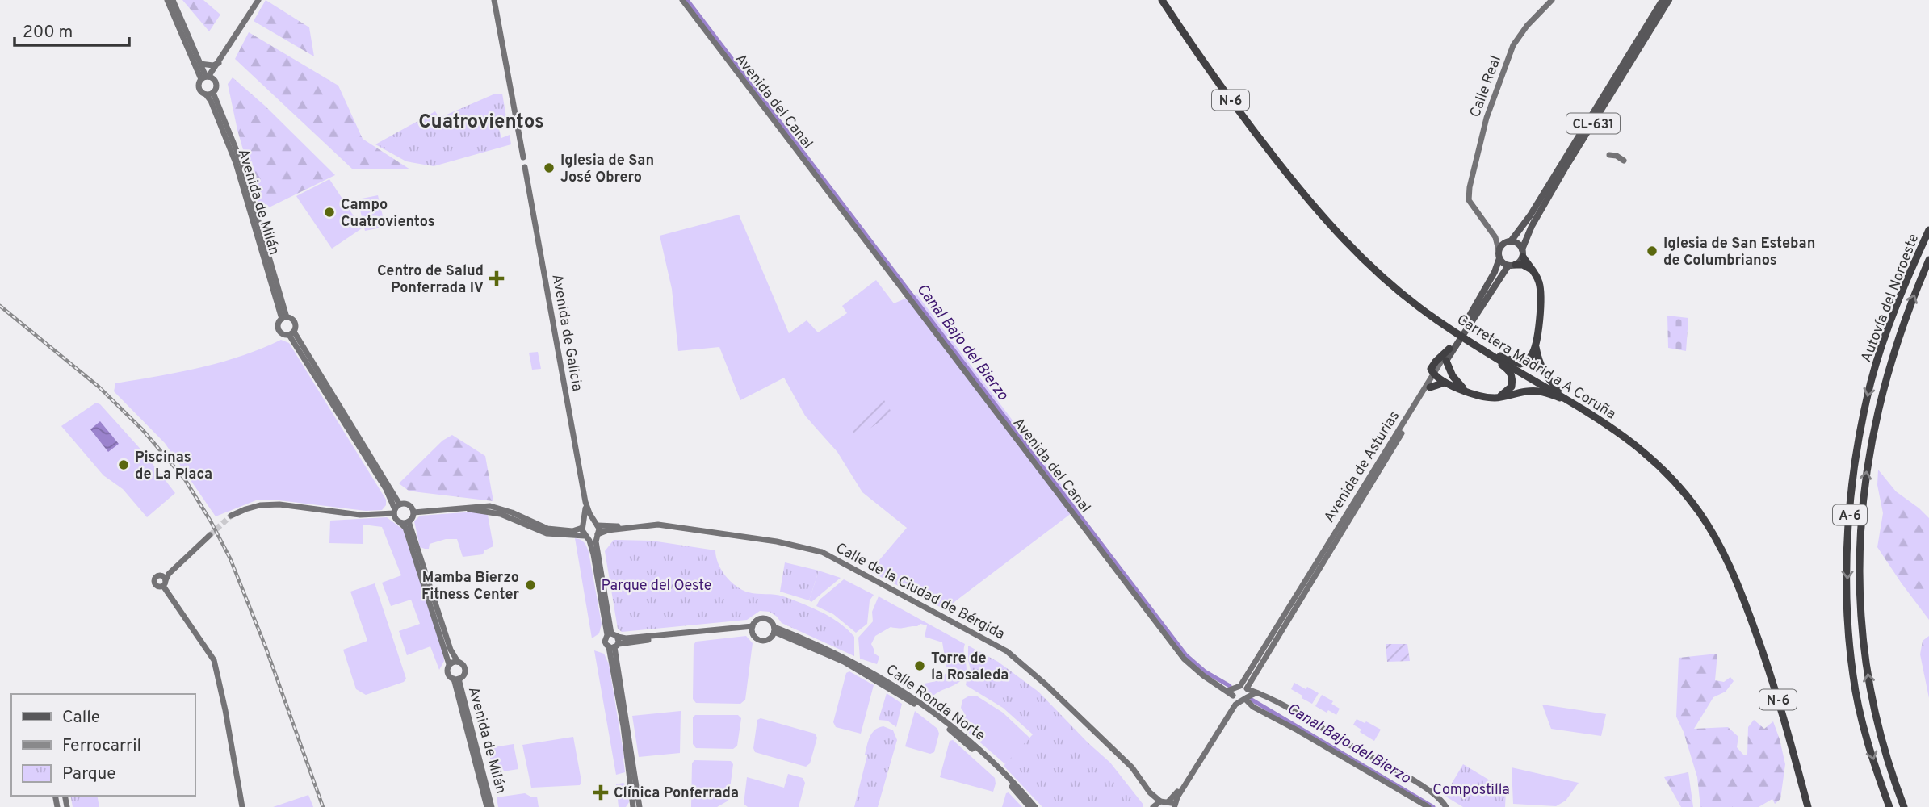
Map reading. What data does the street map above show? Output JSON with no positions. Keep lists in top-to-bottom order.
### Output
{
  "streets": {
    "highway": [
      "N-6",
      "Autovía del Noroeste",
      "Carretera Madrid a A Coruña",
      "A-6"
    ],
    "main road": ["CL-631", "Avenida de Asturias"],
    "street": [
      "Calle Real",
      "Avenida del Canal",
      "Avenida de Milán",
      "Avenida de Galicia",
      "Calle de la Ciudad de Bérgida",
      "Calle Ronda Norte"
    ]
  },
  "crossings": [
    ["CL-631", "Avenida de Asturias"],
    ["Avenida de Galicia", "Calle de la Ciudad de Bérgida"]
  ],
  "districts": ["Cuatrovientos"],
  "water": ["Canal Bajo del Bierzo"],
  "parks": ["Parque del Oeste", "Compostilla"],
  "places": {
    "other": [
      "Iglesia de San José Obrero",
      "Campo Cuatrovientos",
      "Iglesia de San Esteban de Columbrianos",
      "Piscinas de La Placa",
      "Mamba Bierzo Fitness Center",
      "Torre de la Rosaleda"
    ],
    "health": ["Centro de Salud Ponferrada IV", "Clínica Ponferrada"]
  },
  "legend": ["Calle", "Ferrocarril", "Parque"],
  "scale_bar": "200 m"
}
